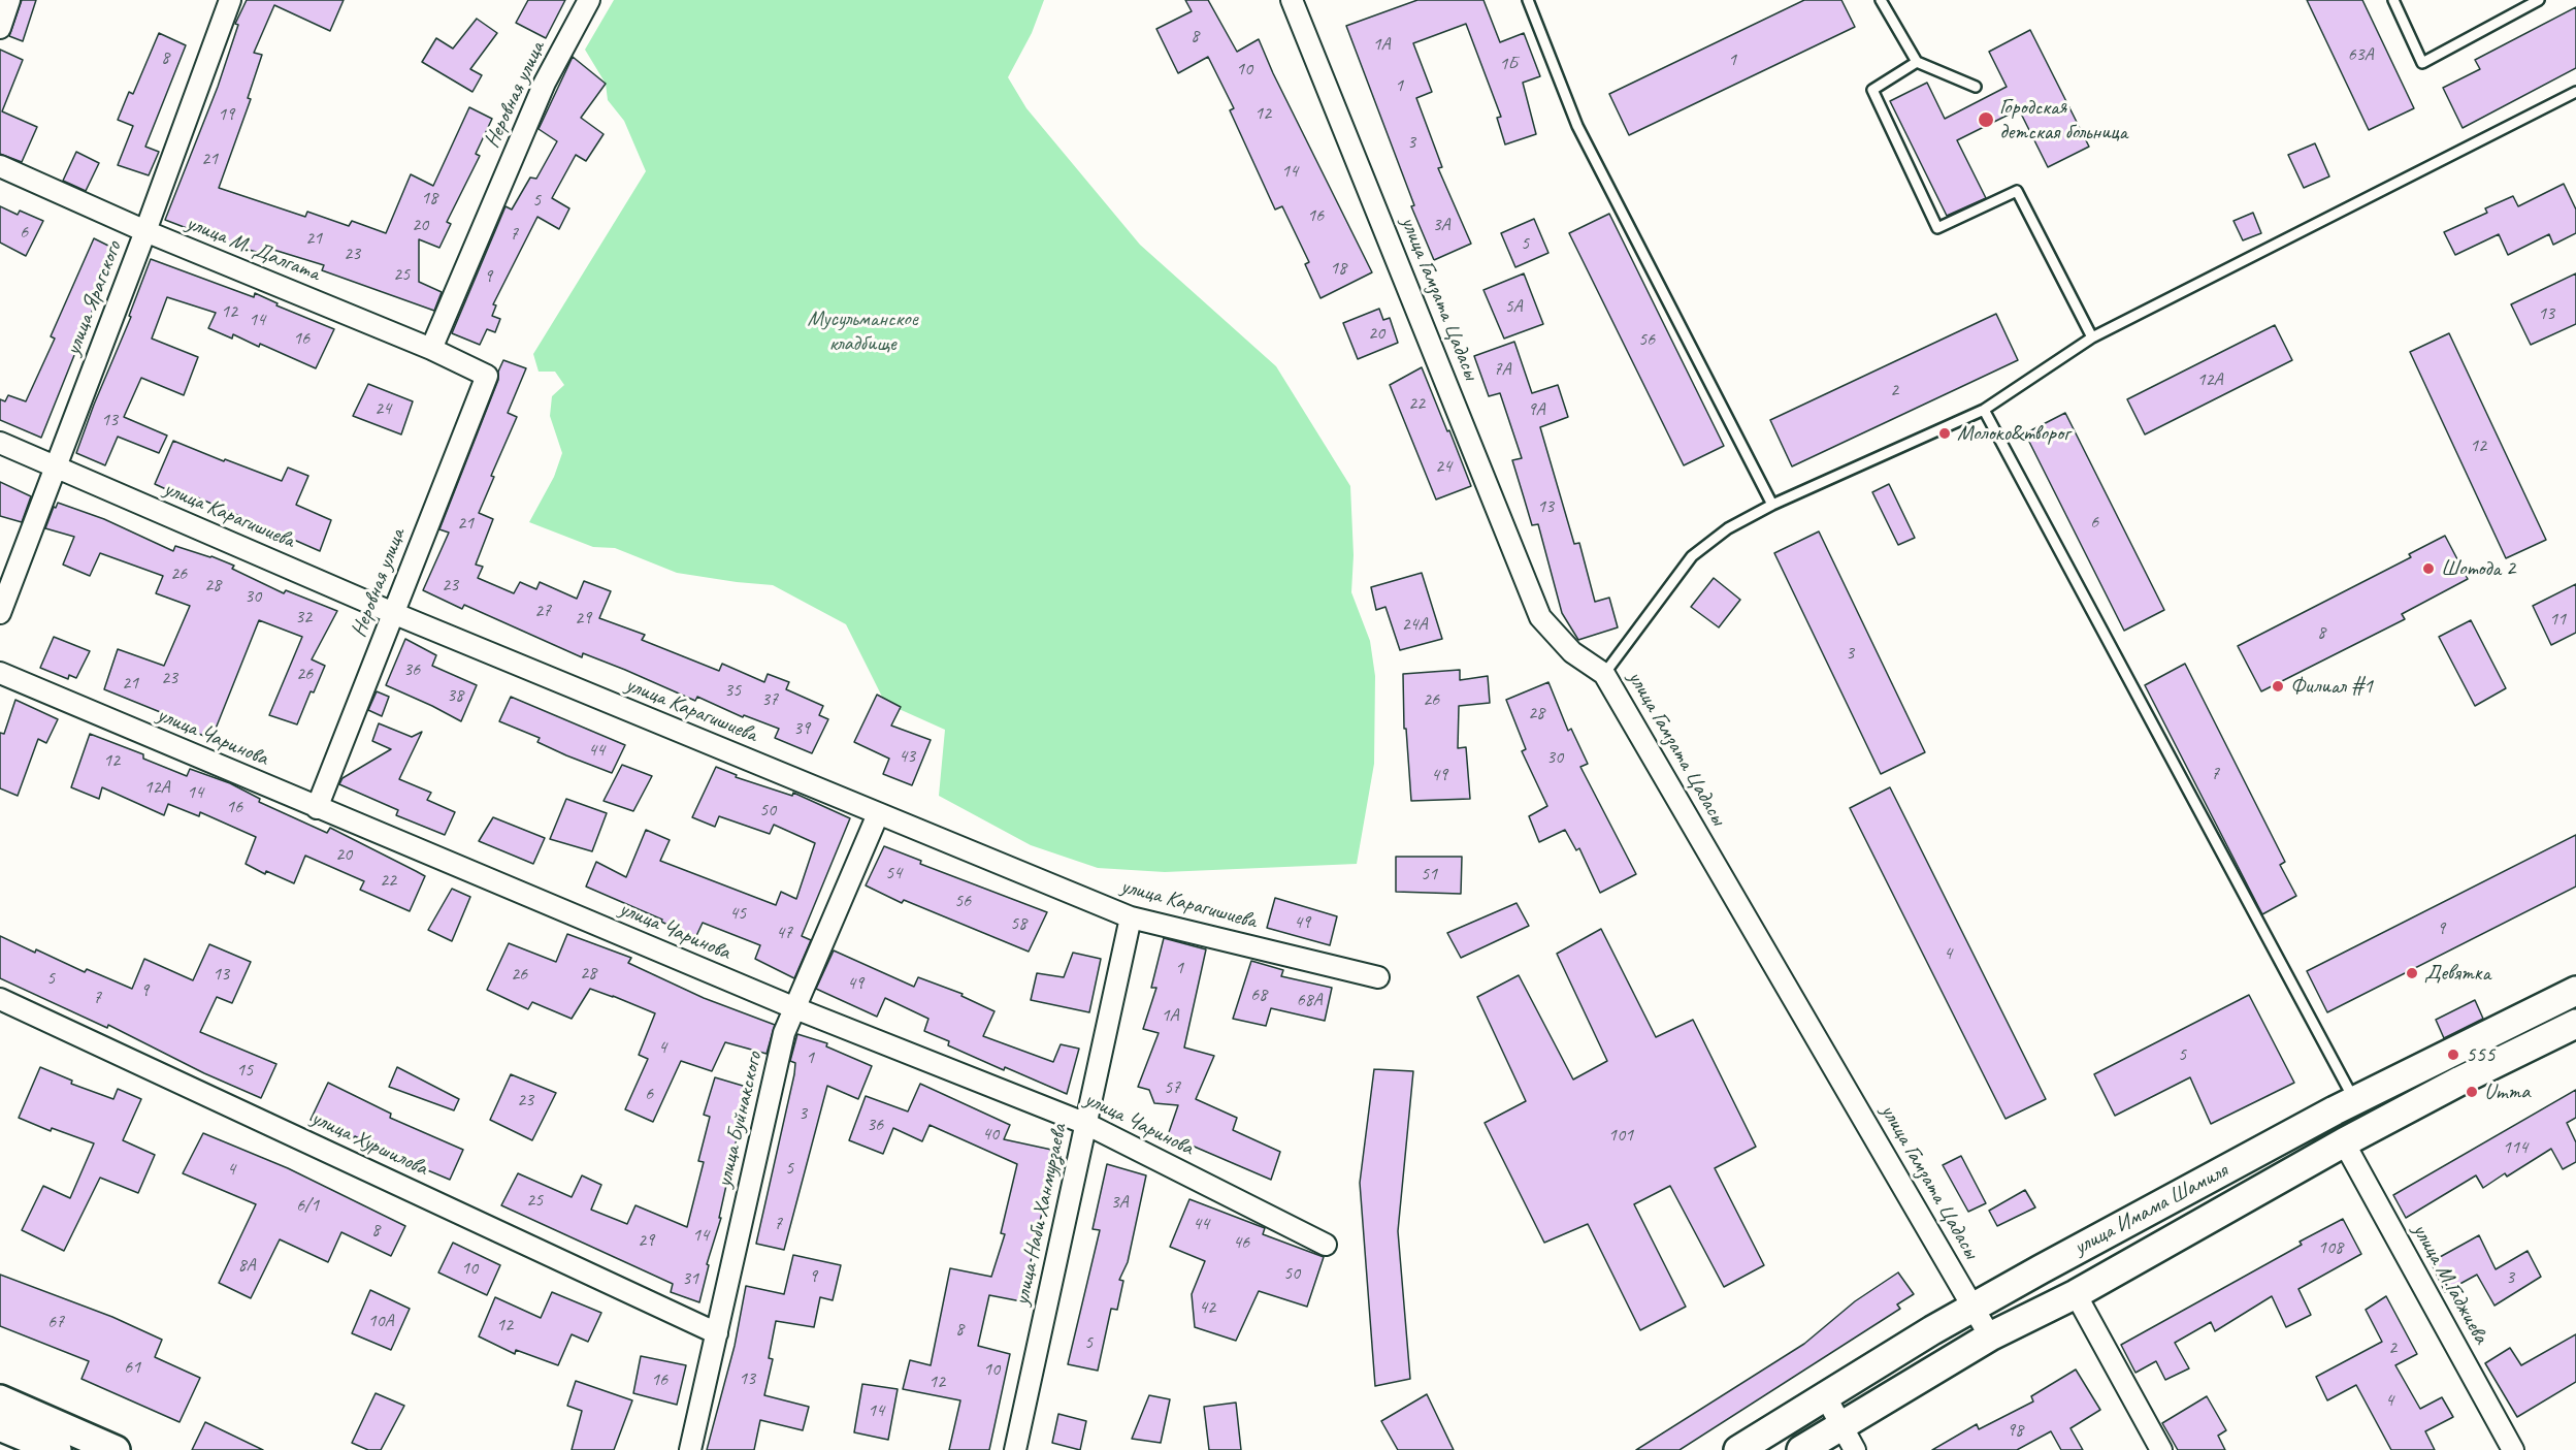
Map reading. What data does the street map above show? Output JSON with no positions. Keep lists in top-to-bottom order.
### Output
{
  "streets": {
    "main road": ["улица Имама Шамиля"],
    "street": [
      "Неровная улица",
      "улица М. Далгата",
      "улица Ярагского",
      "улица Гамзата Цадасы",
      "улица Карагишиева",
      "улица Чаринова",
      "улица Буйнакского",
      "улица Хуршилова",
      "улица Наби Ханмурзаева",
      "улица М.Гаджиева"
    ]
  },
  "crossings": [
    ["Неровная улица", "улица М. Далгата"],
    ["Неровная улица", "улица Карагишиева"],
    ["Неровная улица", "улица Чаринова"],
    ["улица М. Далгата", "улица Ярагского"],
    ["улица Ярагского", "улица Карагишиева"],
    ["улица Гамзата Цадасы", "улица Имама Шамиля"],
    ["улица Карагишиева", "улица Буйнакского"],
    ["улица Карагишиева", "улица Наби Ханмурзаева"],
    ["улица Чаринова", "улица Буйнакского"],
    ["улица Чаринова", "улица Наби Ханмурзаева"],
    ["улица Буйнакского", "улица Хуршилова"],
    ["улица Имама Шамиля", "улица М.Гаджиева"]
  ],
  "parks": ["Мусульманское кладбище"],
  "places": [
    "Городская детская больница",
    "Молоко&творог",
    "Шотода 2",
    "Филиал #1",
    "Девятка",
    "555",
    "Umma"
  ],
  "house_numbers": [
    "8",
    "1А",
    "63А",
    "8",
    "1",
    "1Б",
    "10",
    "1",
    "12",
    "19",
    "3",
    "21",
    "14",
    "18",
    "5",
    "16",
    "20",
    "3А",
    "6",
    "7",
    "21",
    "5",
    "23",
    "18",
    "25",
    "9",
    "5А",
    "12",
    "13",
    "14",
    "20",
    "16",
    "56",
    "7А",
    "12А",
    "2",
    "22",
    "24",
    "9А",
    "13",
    "12",
    "24",
    "13",
    "6",
    "21",
    "26",
    "28",
    "23",
    "30",
    "27",
    "32",
    "29",
    "11",
    "24А",
    "8",
    "3",
    "36",
    "26",
    "23",
    "21",
    "35",
    "38",
    "37",
    "26",
    "28",
    "39",
    "44",
    "43",
    "30",
    "12",
    "7",
    "49",
    "12А",
    "14",
    "16",
    "50",
    "20",
    "54",
    "51",
    "22",
    "56",
    "45",
    "49",
    "58",
    "9",
    "47",
    "4",
    "1",
    "28",
    "13",
    "26",
    "5",
    "49",
    "9",
    "68",
    "7",
    "68А",
    "1А",
    "4",
    "5",
    "1",
    "15",
    "57",
    "6",
    "23",
    "3",
    "36",
    "40",
    "101",
    "114",
    "5",
    "4",
    "25",
    "3А",
    "6/1",
    "7",
    "44",
    "8",
    "14",
    "29",
    "46",
    "108",
    "8А",
    "10",
    "50",
    "9",
    "3",
    "31",
    "42",
    "10А",
    "67",
    "12",
    "8",
    "5",
    "2",
    "61",
    "10",
    "13",
    "16",
    "12",
    "4",
    "14",
    "98"
  ]
}
